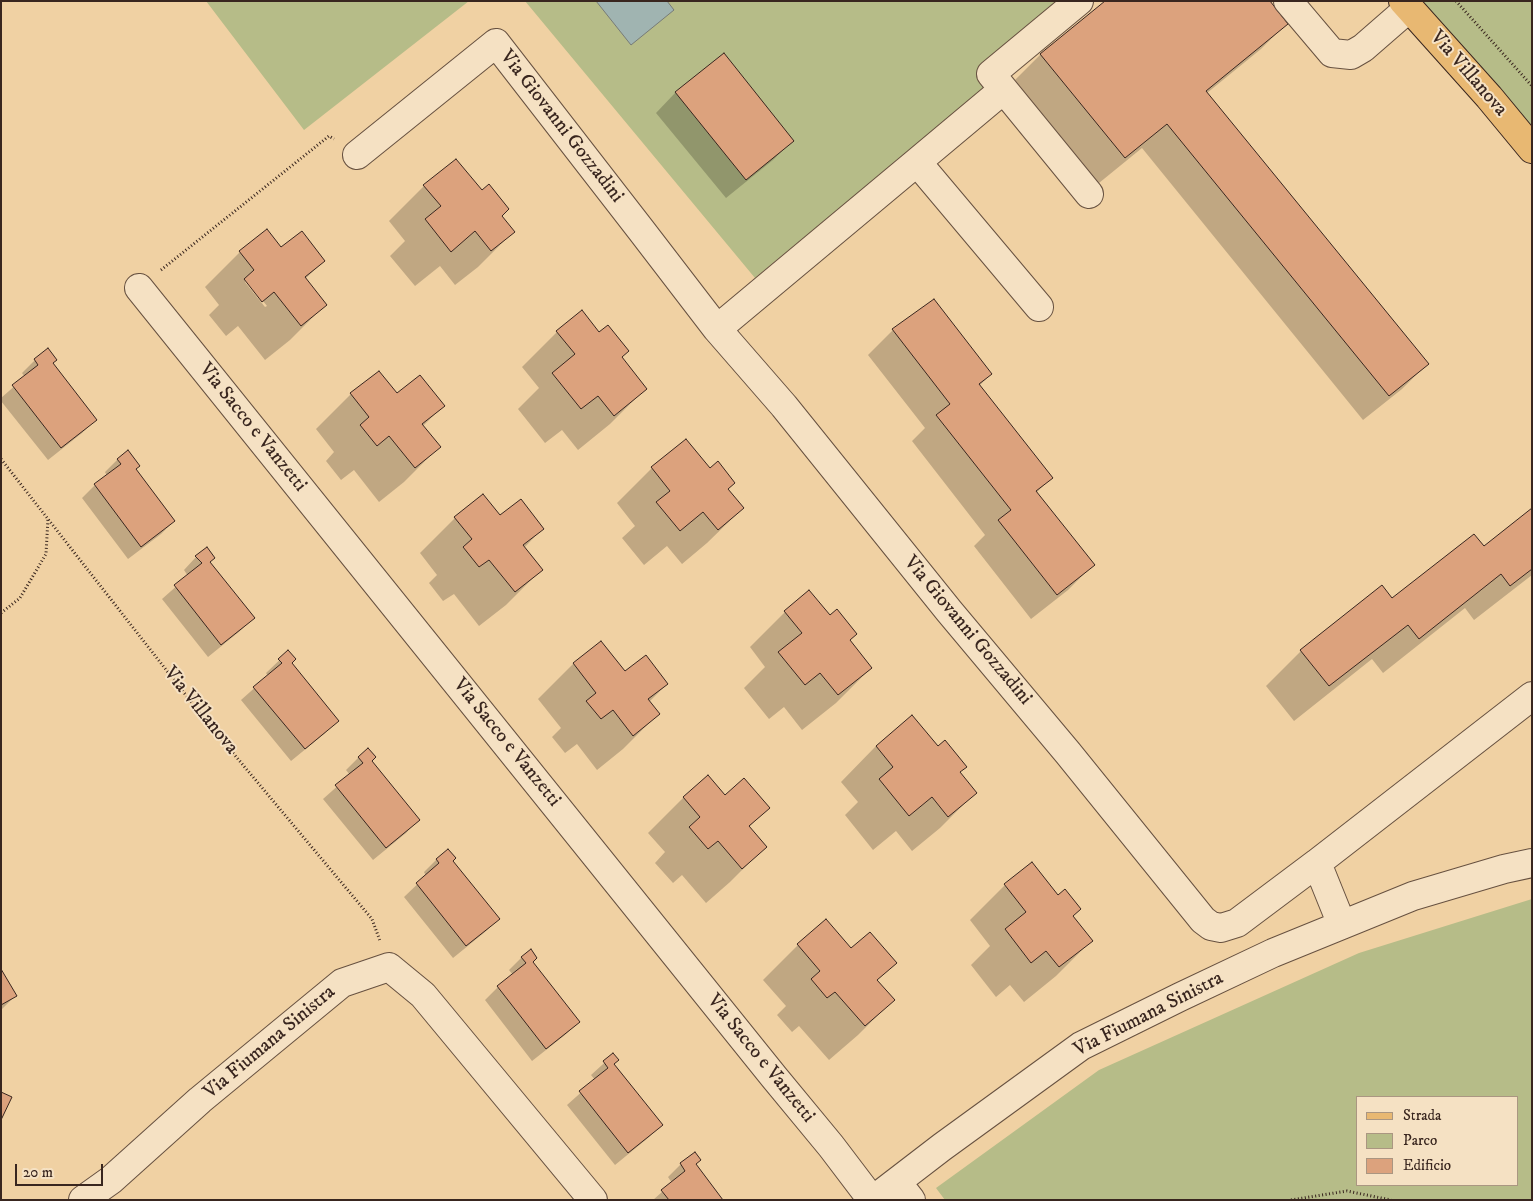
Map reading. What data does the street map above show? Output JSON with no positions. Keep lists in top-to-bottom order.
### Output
{
  "streets": {
    "main road": ["Via Villanova"],
    "street": ["Via Giovanni Gozzadini", "Via Sacco e Vanzetti", "Via Fiumana Sinistra"]
  },
  "crossings": [
    ["Via Villanova", "Via Fiumana Sinistra"],
    ["Via Sacco e Vanzetti", "Via Fiumana Sinistra"]
  ],
  "legend": ["Strada", "Parco", "Edificio"],
  "scale_bar": "20 m"
}
